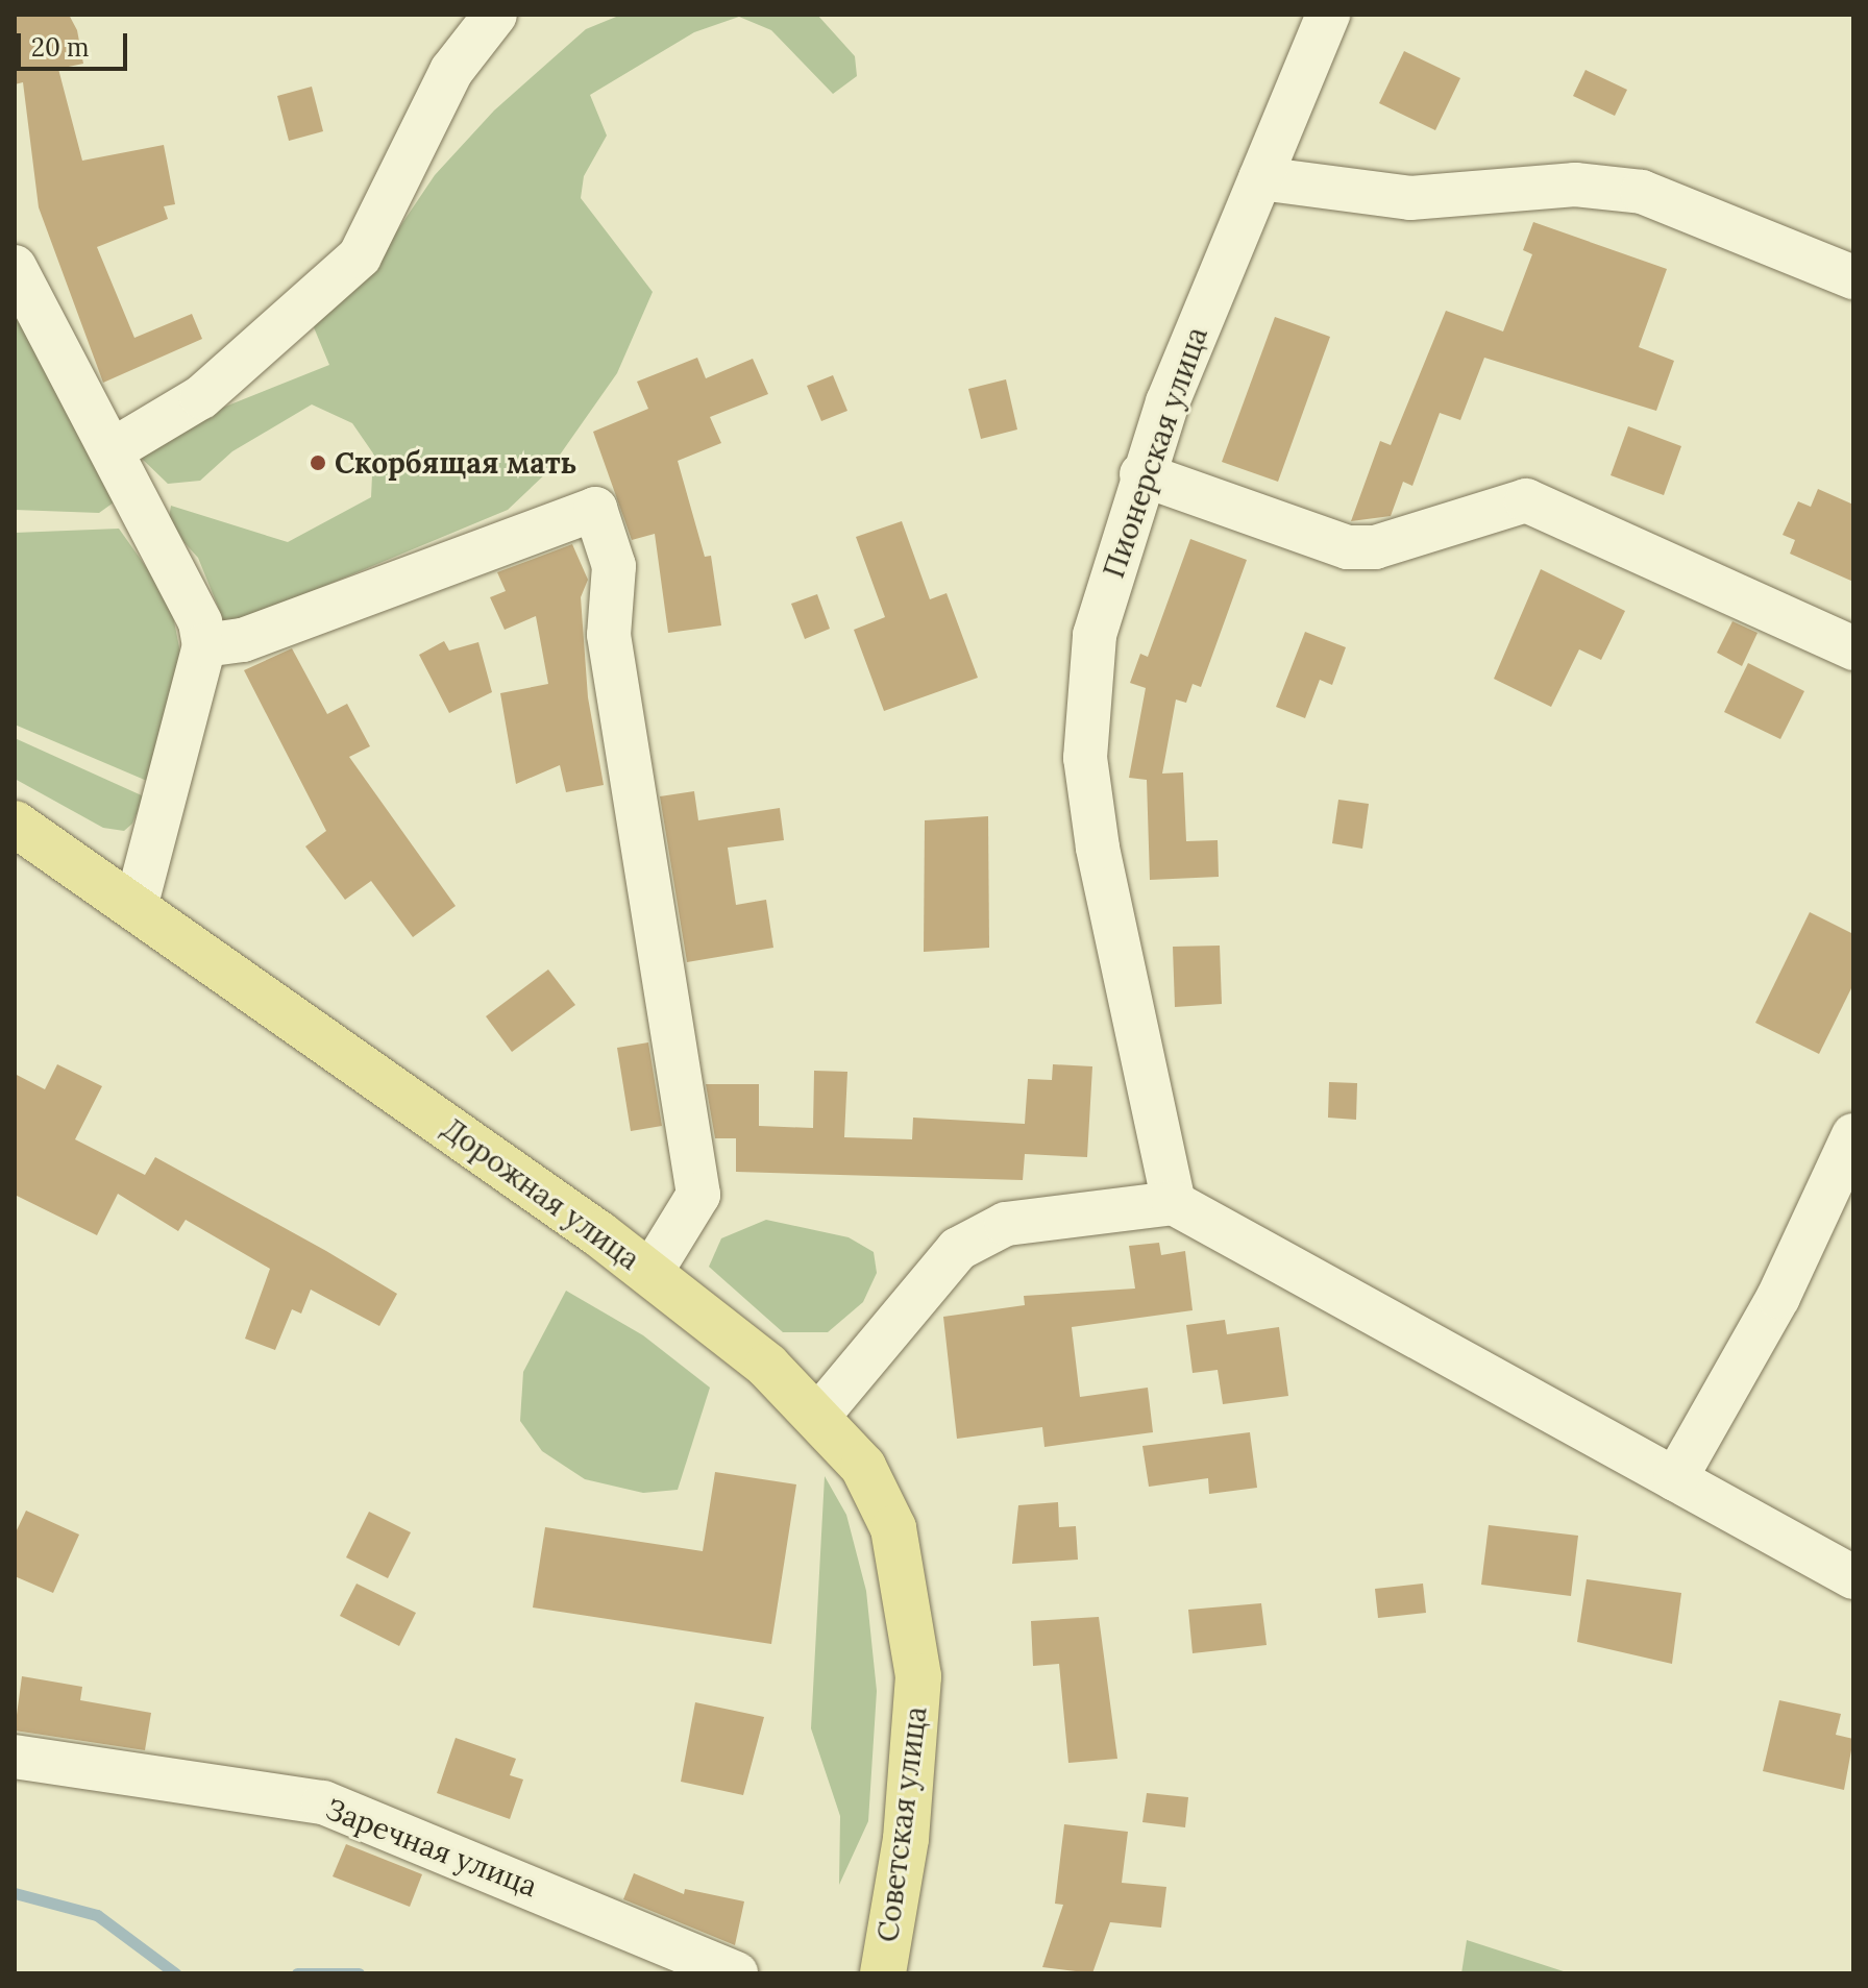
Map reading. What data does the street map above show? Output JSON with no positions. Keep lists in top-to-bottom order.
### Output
{
  "streets": {
    "main road": ["Дорожная улица", "Советская улица"],
    "street": ["Пионерская улица", "Заречная улица"]
  },
  "crossings": [
    ["Дорожная улица", "Советская улица"]
  ],
  "places": ["Скорбящая мать"],
  "scale_bar": "20 m"
}
